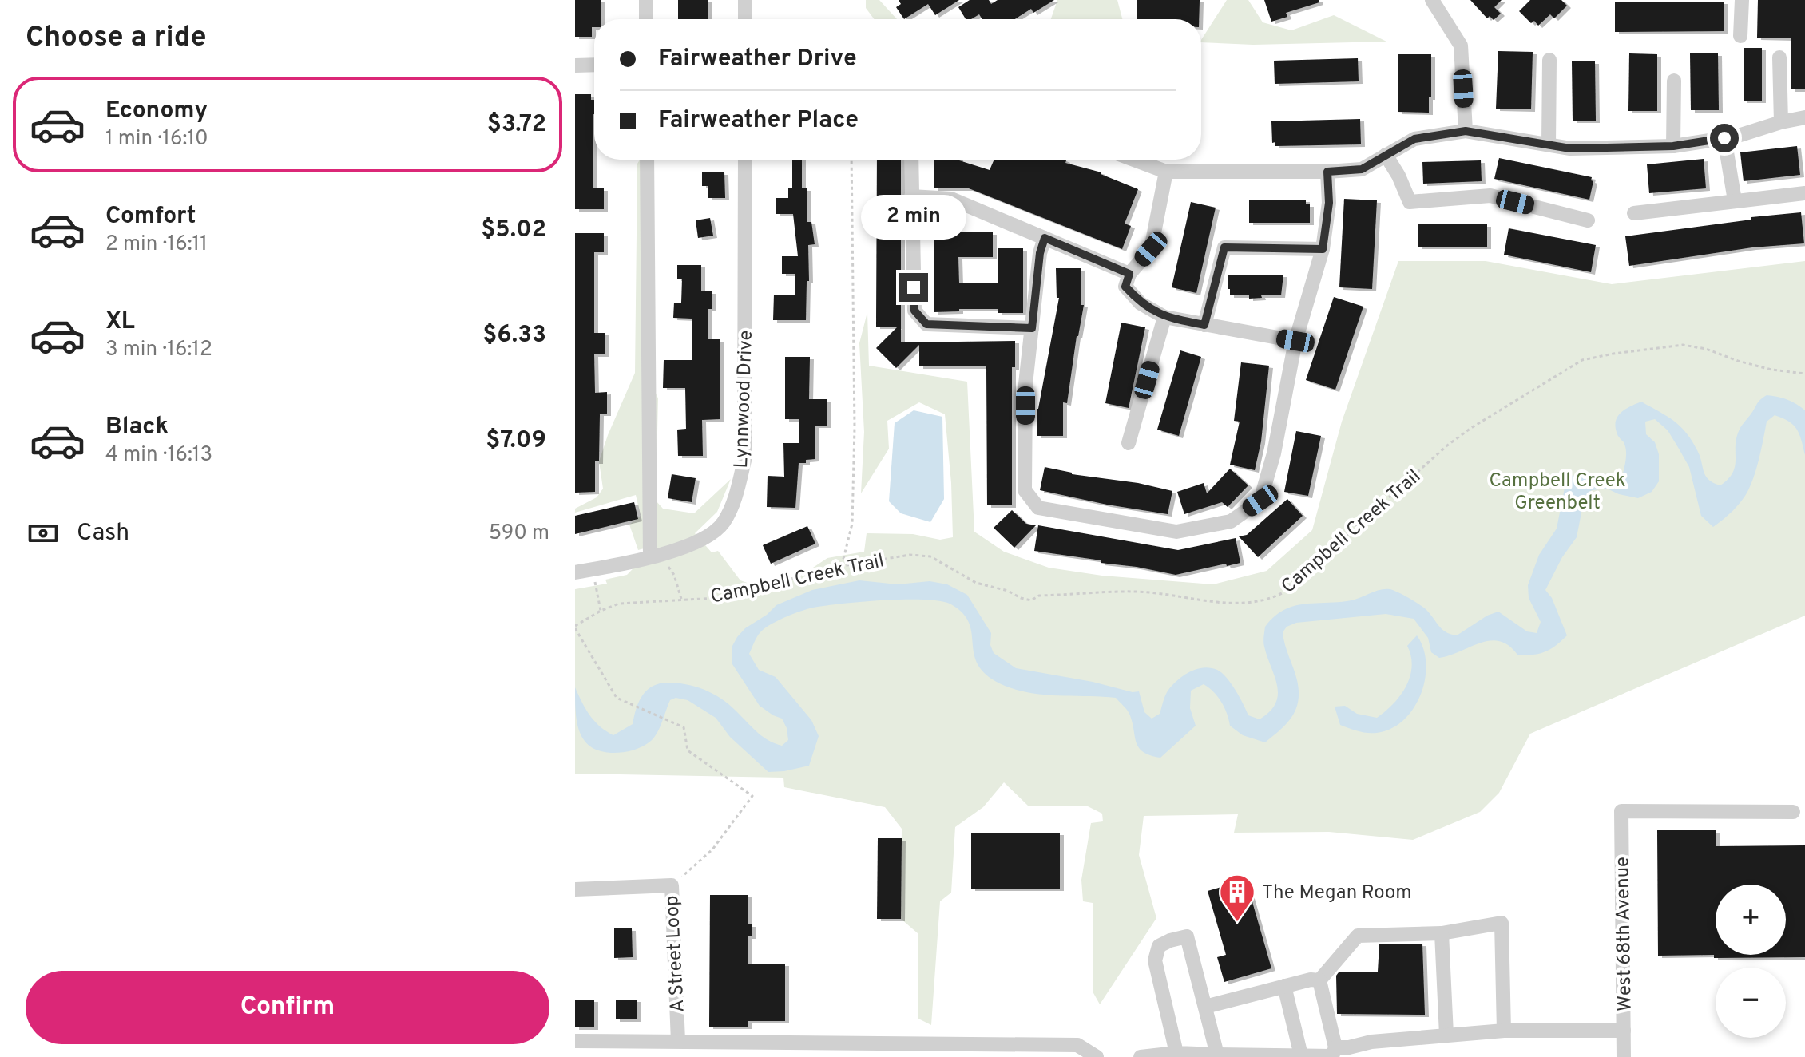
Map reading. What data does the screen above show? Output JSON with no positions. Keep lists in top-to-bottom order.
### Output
{
  "streets": {
    "street": ["Lynnwood Drive", "West 68th Avenue", "A Street Loop"],
    "path": ["Campbell Creek Trail"]
  },
  "parks": ["Campbell Creek Greenbelt"],
  "places": {
    "building": ["The Megan Room"]
  },
  "page": {
    "heading": "Choose a ride",
    "banner": ["Fairweather Drive", "Fairweather Place"],
    "list": [
      {
        "name": "Economy",
        "note": "1 min · 16:10",
        "value": "$3.72"
      },
      {
        "name": "Comfort",
        "note": "2 min · 16:11",
        "value": "$5.02"
      },
      {
        "name": "XL",
        "note": "3 min · 16:12",
        "value": "$6.33"
      },
      {
        "name": "Black",
        "note": "4 min · 16:13",
        "value": "$7.09"
      }
    ],
    "bubble": "2 min",
    "pay": ["Cash", "590 m"],
    "map_buttons": ["+", "−"],
    "buttons": "Confirm"
  }
}
